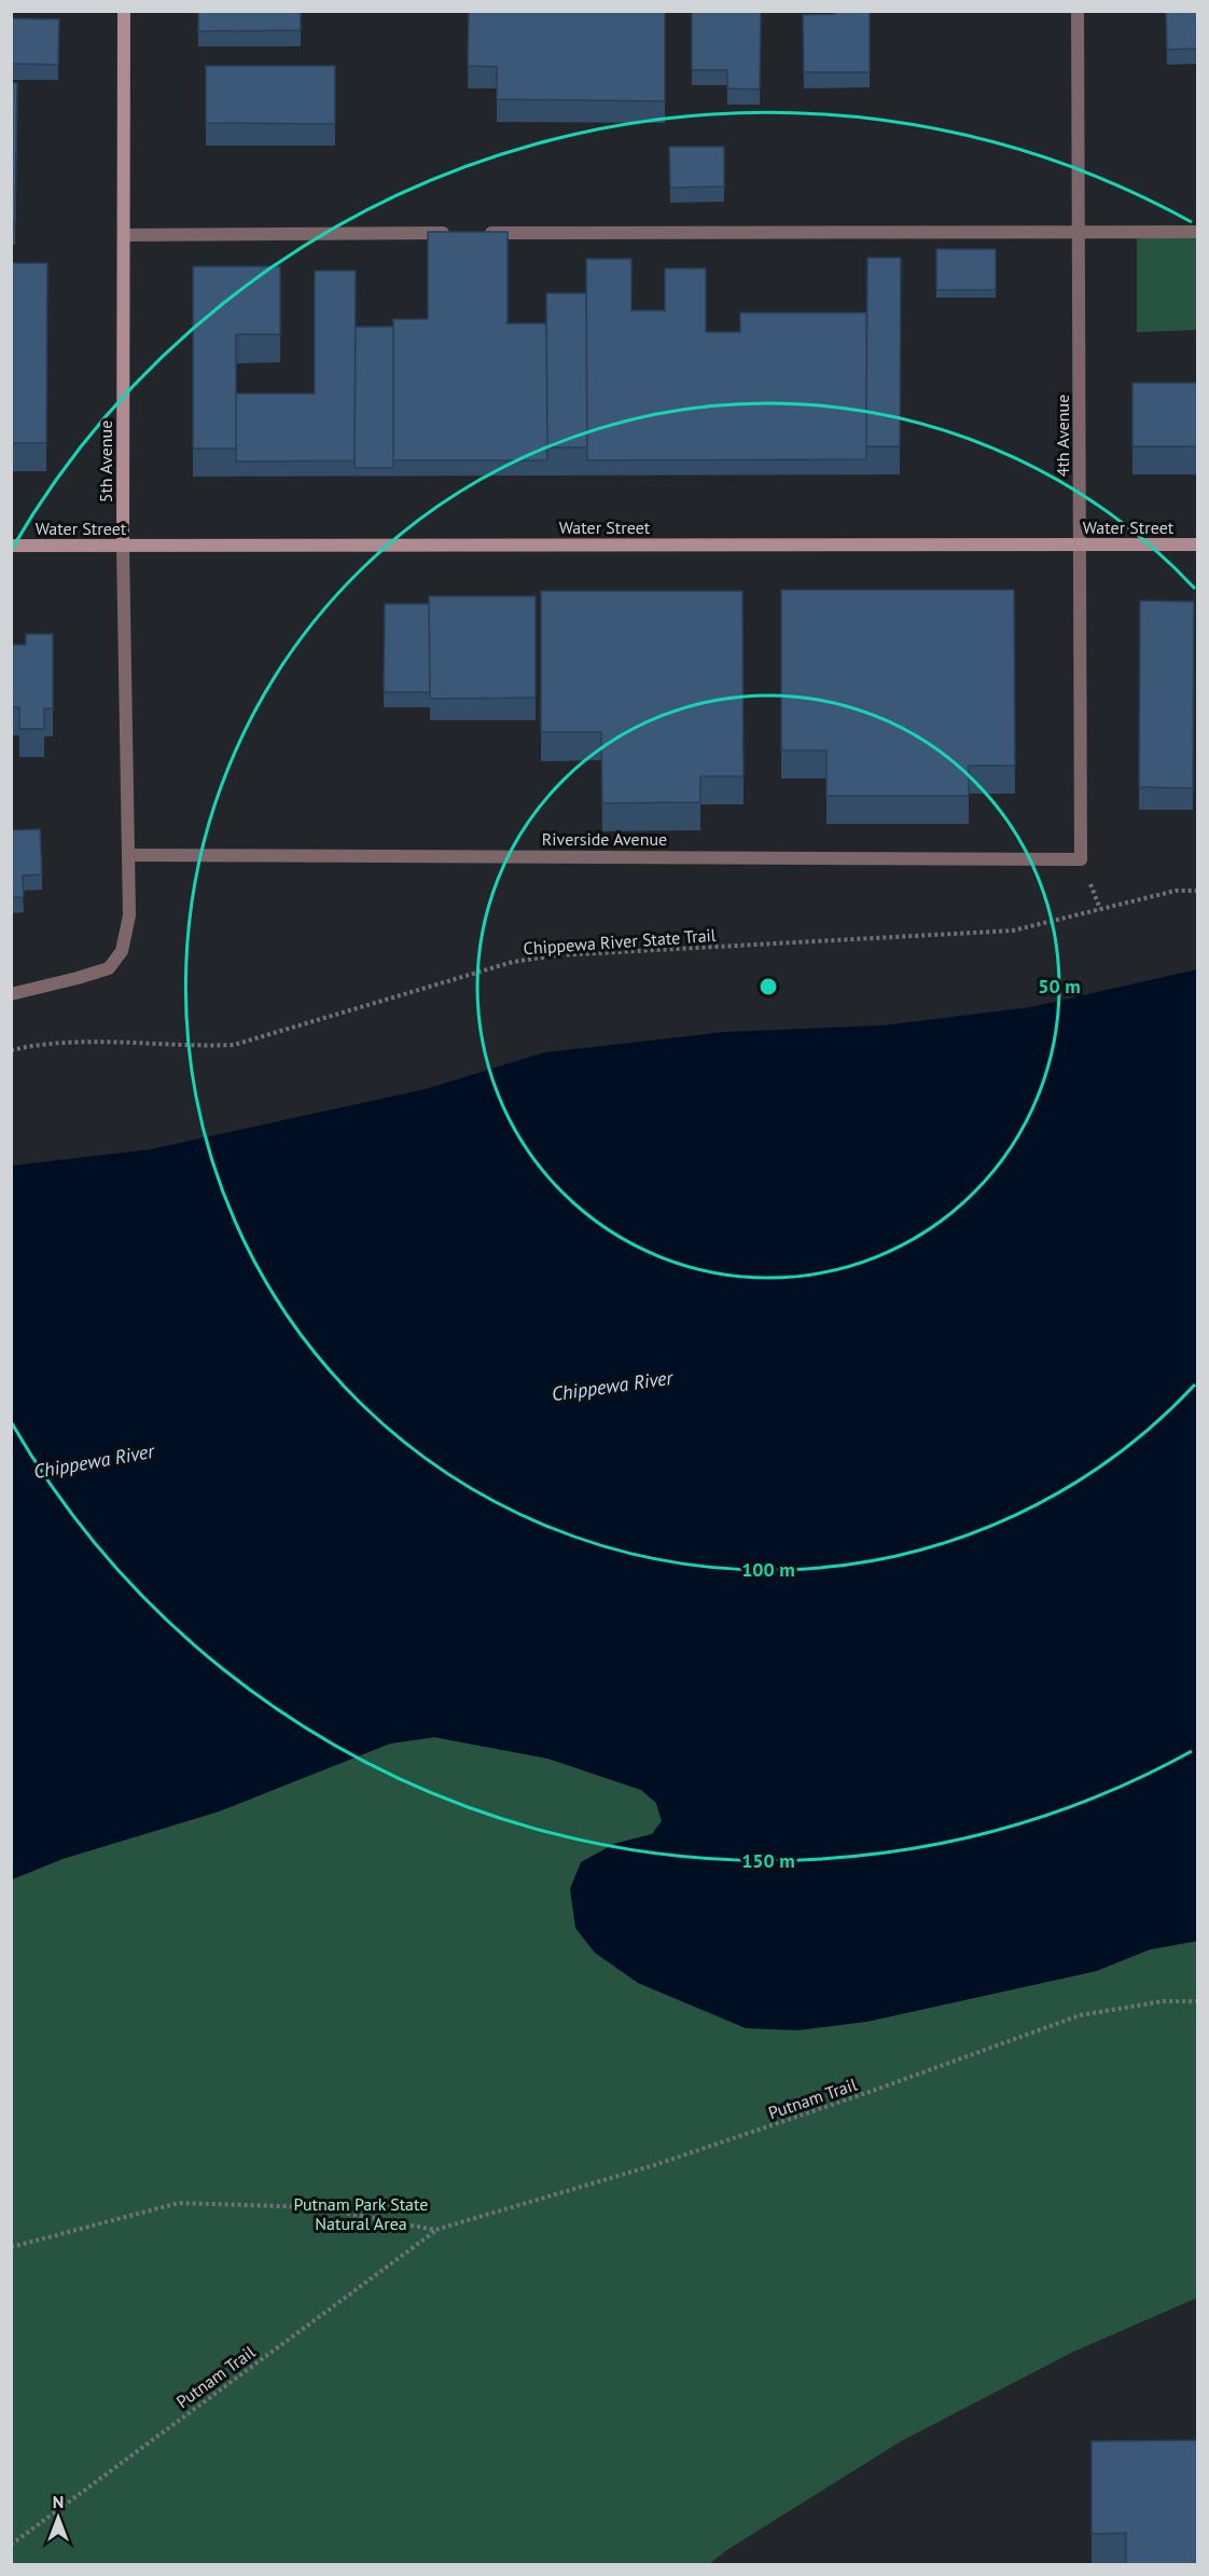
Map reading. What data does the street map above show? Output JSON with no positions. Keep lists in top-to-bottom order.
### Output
{
  "streets": {
    "main road": ["5th Avenue", "Water Street"],
    "street": ["4th Avenue", "Riverside Avenue"],
    "path": ["Chippewa River State Trail", "Putnam Trail"]
  },
  "crossings": [
    ["4th Avenue", "Water Street"],
    ["4th Avenue", "Riverside Avenue"],
    ["5th Avenue", "Water Street"],
    ["5th Avenue", "Riverside Avenue"]
  ],
  "water": ["Chippewa River"],
  "parks": ["Putnam Park State Natural Area"],
  "north": "top",
  "rings": ["50 m", "100 m", "150 m"]
}
